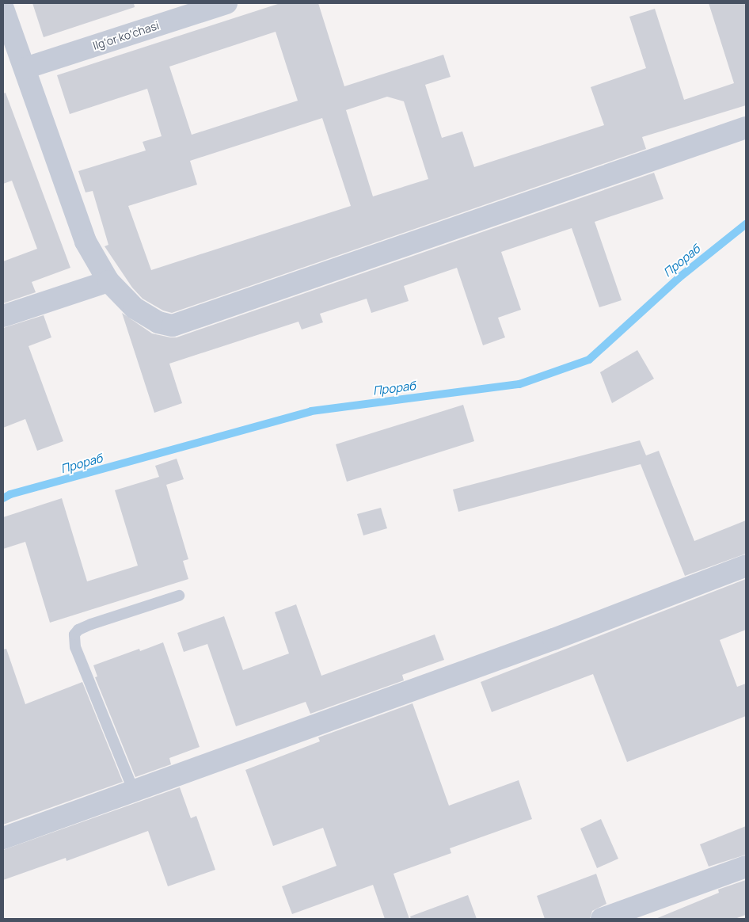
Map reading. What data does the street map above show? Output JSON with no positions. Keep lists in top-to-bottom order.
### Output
{
  "streets": {
    "street": ["Ilgʻor koʻchasi"]
  },
  "water": ["Прораб"]
}
